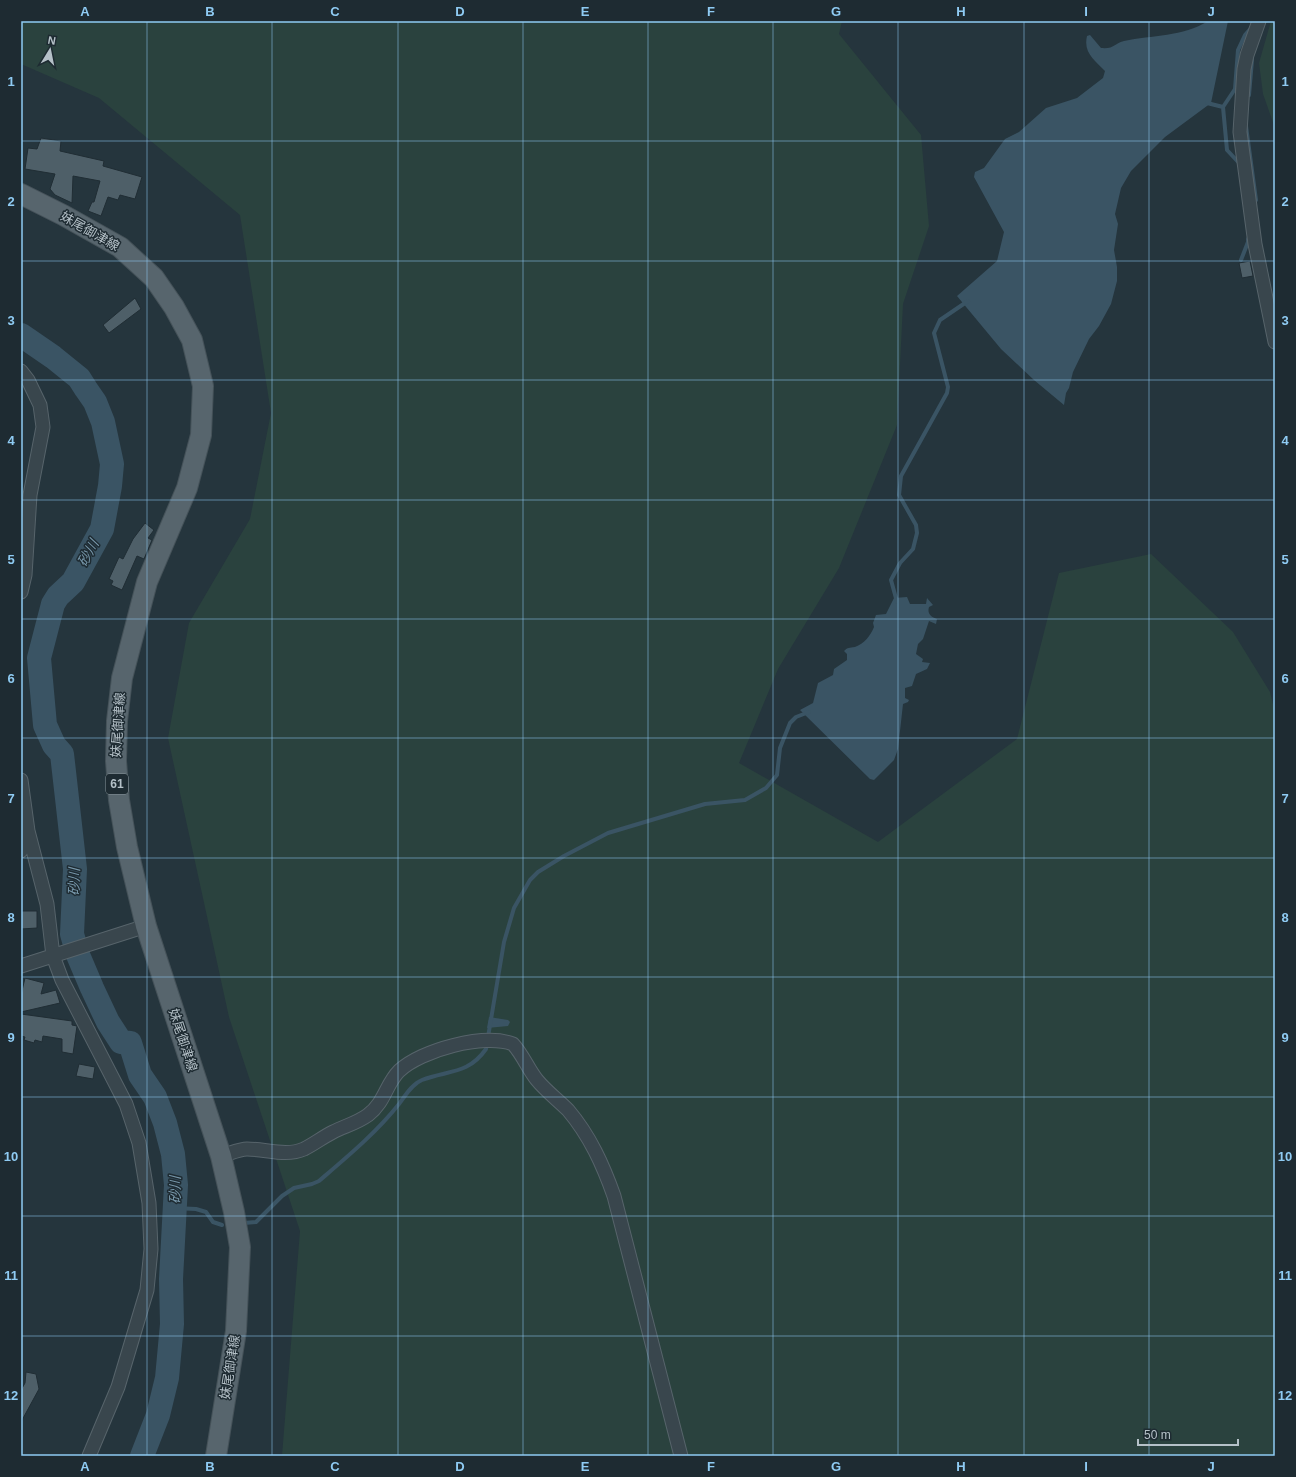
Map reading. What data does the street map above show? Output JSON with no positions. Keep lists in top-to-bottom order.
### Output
{
  "streets": {
    "main road": ["妹尾御津線", "61"]
  },
  "water": ["砂川"],
  "scale_bar": "50 m",
  "north": "top",
  "grid": {
    "columns": [
      "A",
      "B",
      "C",
      "D",
      "E",
      "F",
      "G",
      "H",
      "I",
      "J"
    ],
    "rows": [
      "1",
      "2",
      "3",
      "4",
      "5",
      "6",
      "7",
      "8",
      "9",
      "10",
      "11",
      "12"
    ]
  }
}
